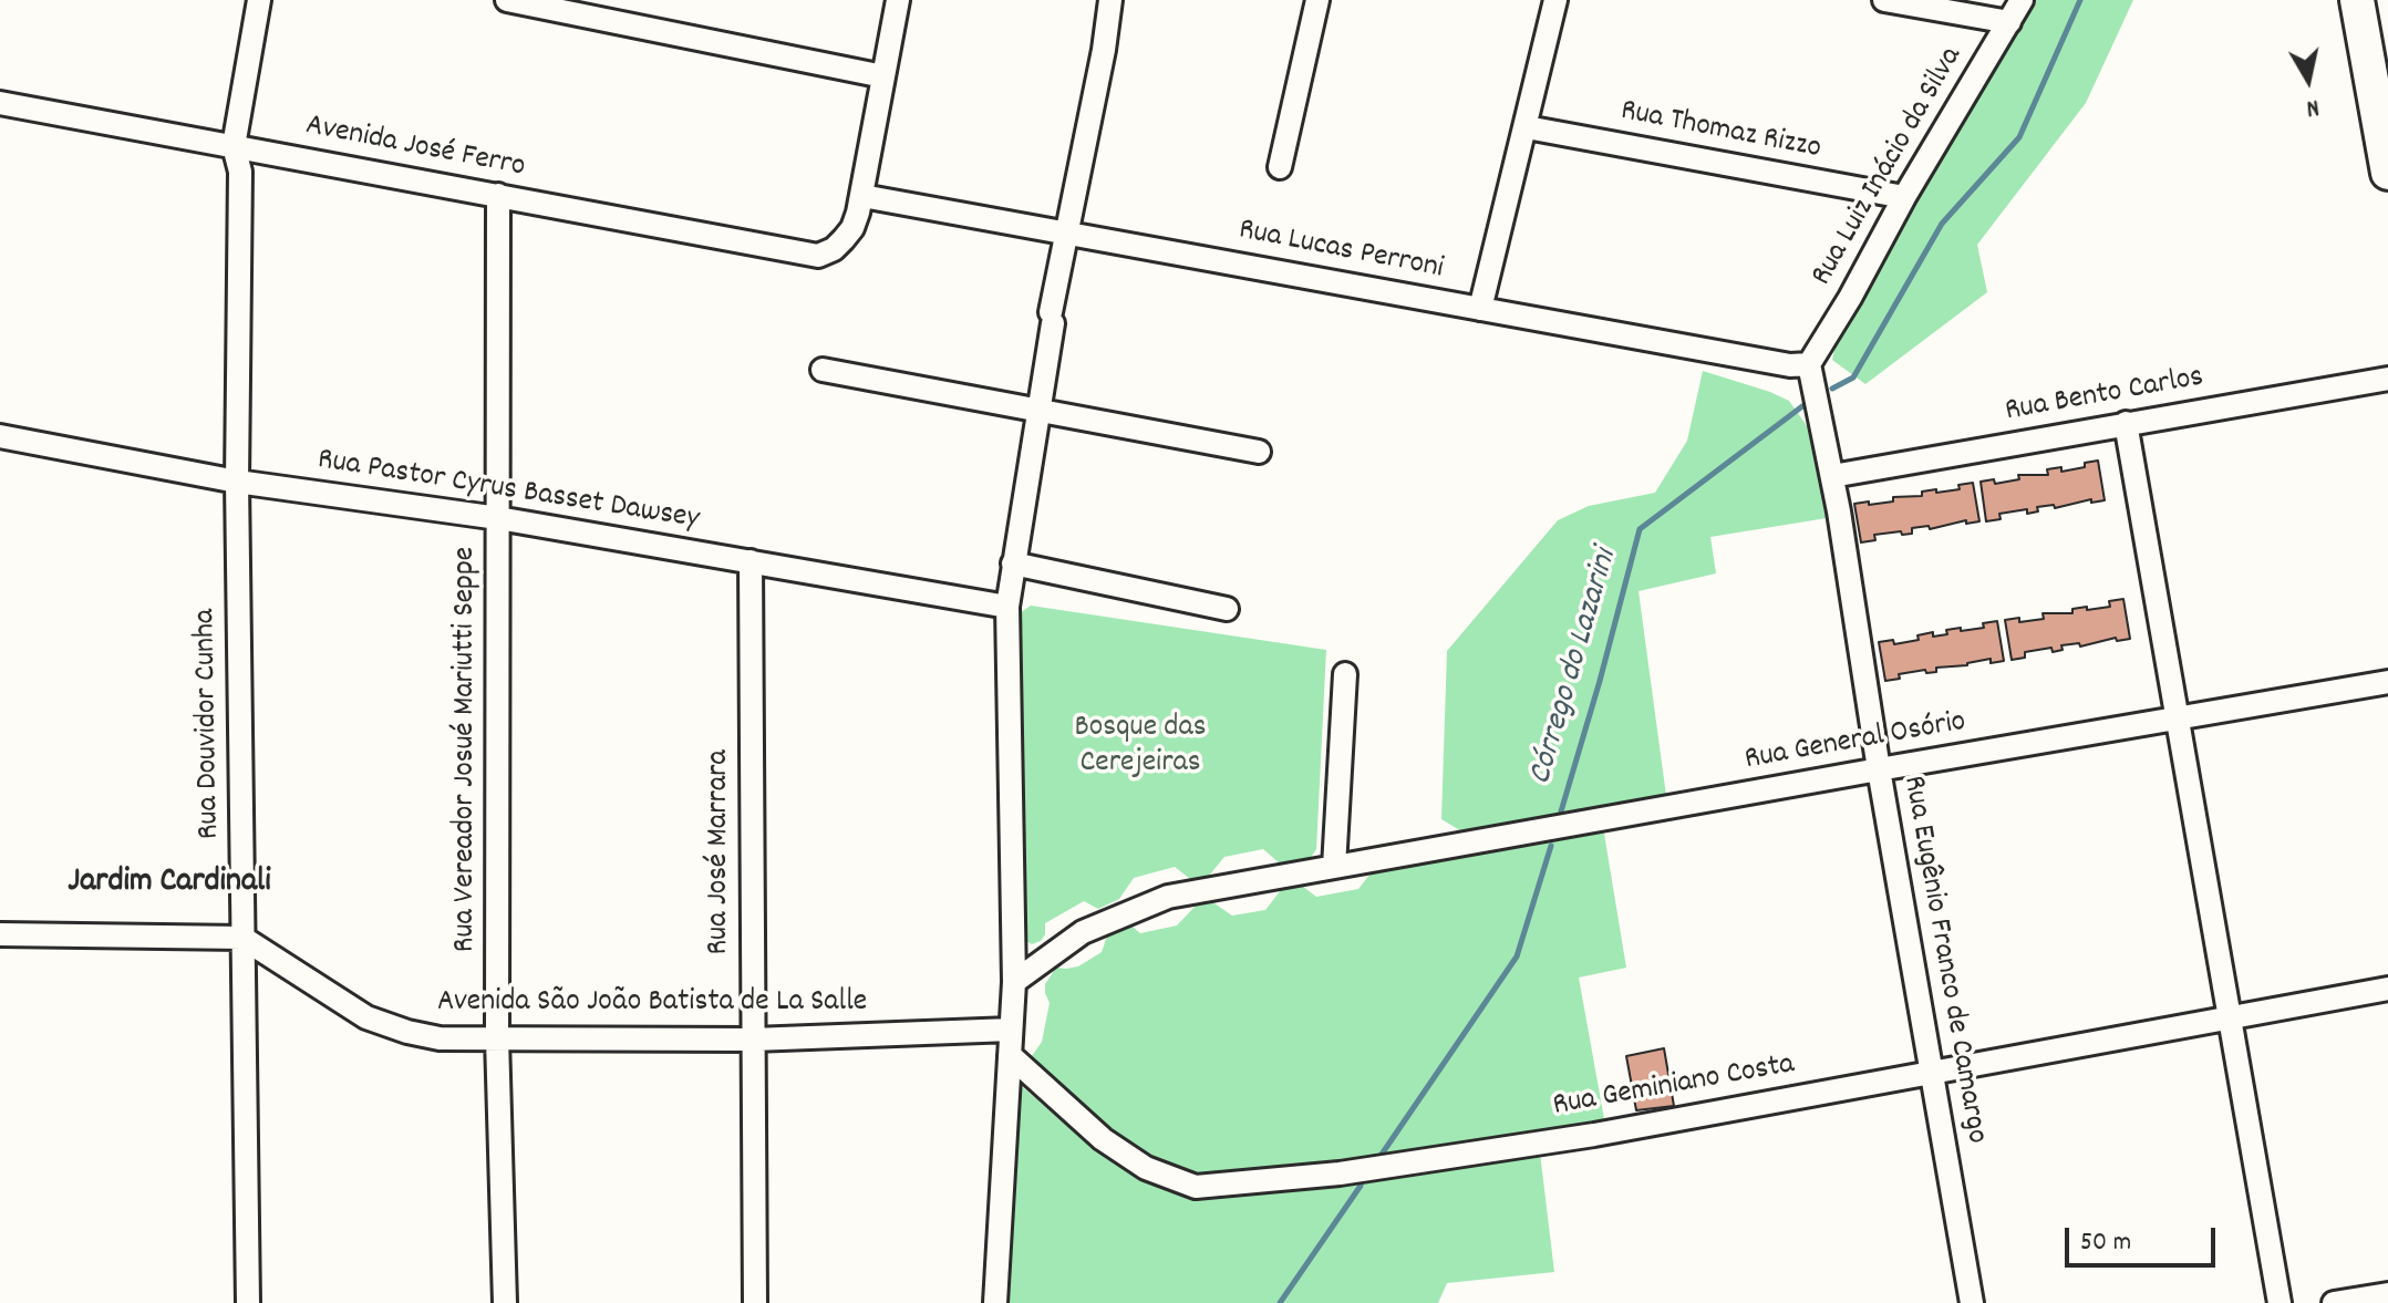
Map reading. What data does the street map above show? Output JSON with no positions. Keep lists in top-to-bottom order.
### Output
{
  "streets": {
    "street": [
      "Rua Thomaz Rizzo",
      "Avenida José Ferro",
      "Rua Luiz Inácio da Silva",
      "Rua Lucas Perroni",
      "Rua Bento Carlos",
      "Rua Pastor Cyrus Basset Dawsey",
      "Rua Douvidor Cunha",
      "Rua General Osório",
      "Rua Vereador Josué Mariutti Seppe",
      "Rua José Marrara",
      "Rua Eugênio Franco de Camargo",
      "Avenida São João Batista de La Salle",
      "Rua Geminiano Costa"
    ]
  },
  "crossings": [
    ["Rua Thomaz Rizzo", "Rua Luiz Inácio da Silva"],
    ["Avenida José Ferro", "Rua Lucas Perroni"],
    ["Avenida José Ferro", "Rua Douvidor Cunha"],
    ["Avenida José Ferro", "Rua Vereador Josué Mariutti Seppe"],
    ["Rua Luiz Inácio da Silva", "Rua Lucas Perroni"],
    ["Rua Luiz Inácio da Silva", "Rua Eugênio Franco de Camargo"],
    ["Rua Lucas Perroni", "Rua Eugênio Franco de Camargo"],
    ["Rua Bento Carlos", "Rua Eugênio Franco de Camargo"],
    ["Rua Pastor Cyrus Basset Dawsey", "Rua Douvidor Cunha"],
    ["Rua Pastor Cyrus Basset Dawsey", "Rua Vereador Josué Mariutti Seppe"],
    ["Rua Pastor Cyrus Basset Dawsey", "Rua José Marrara"],
    ["Rua Douvidor Cunha", "Avenida São João Batista de La Salle"],
    ["Rua General Osório", "Rua Eugênio Franco de Camargo"],
    ["Rua Vereador Josué Mariutti Seppe", "Avenida São João Batista de La Salle"],
    ["Rua José Marrara", "Avenida São João Batista de La Salle"],
    ["Rua Eugênio Franco de Camargo", "Rua Geminiano Costa"]
  ],
  "districts": ["Jardim Cardinali"],
  "water": ["Córrego do Lazarini"],
  "parks": ["Bosque das Cerejeiras"],
  "scale_bar": "50 m",
  "north": "bottom"
}
